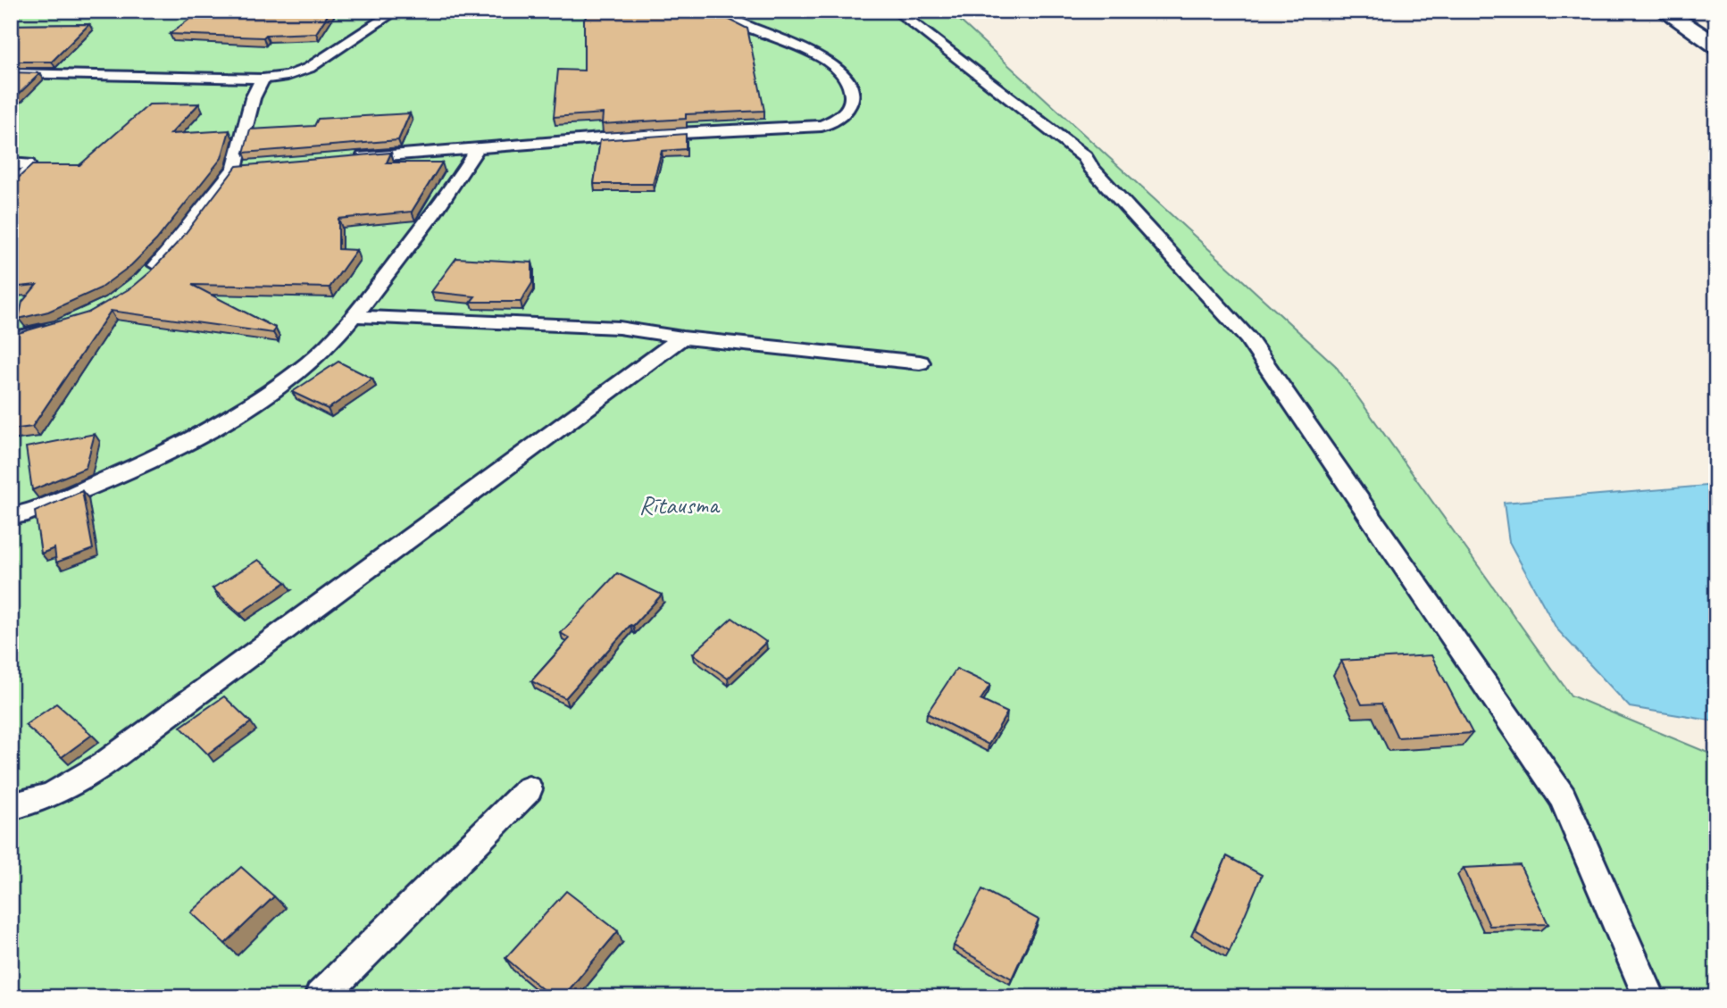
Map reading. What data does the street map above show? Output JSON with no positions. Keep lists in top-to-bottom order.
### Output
{
  "parks": ["Rītausma"]
}
